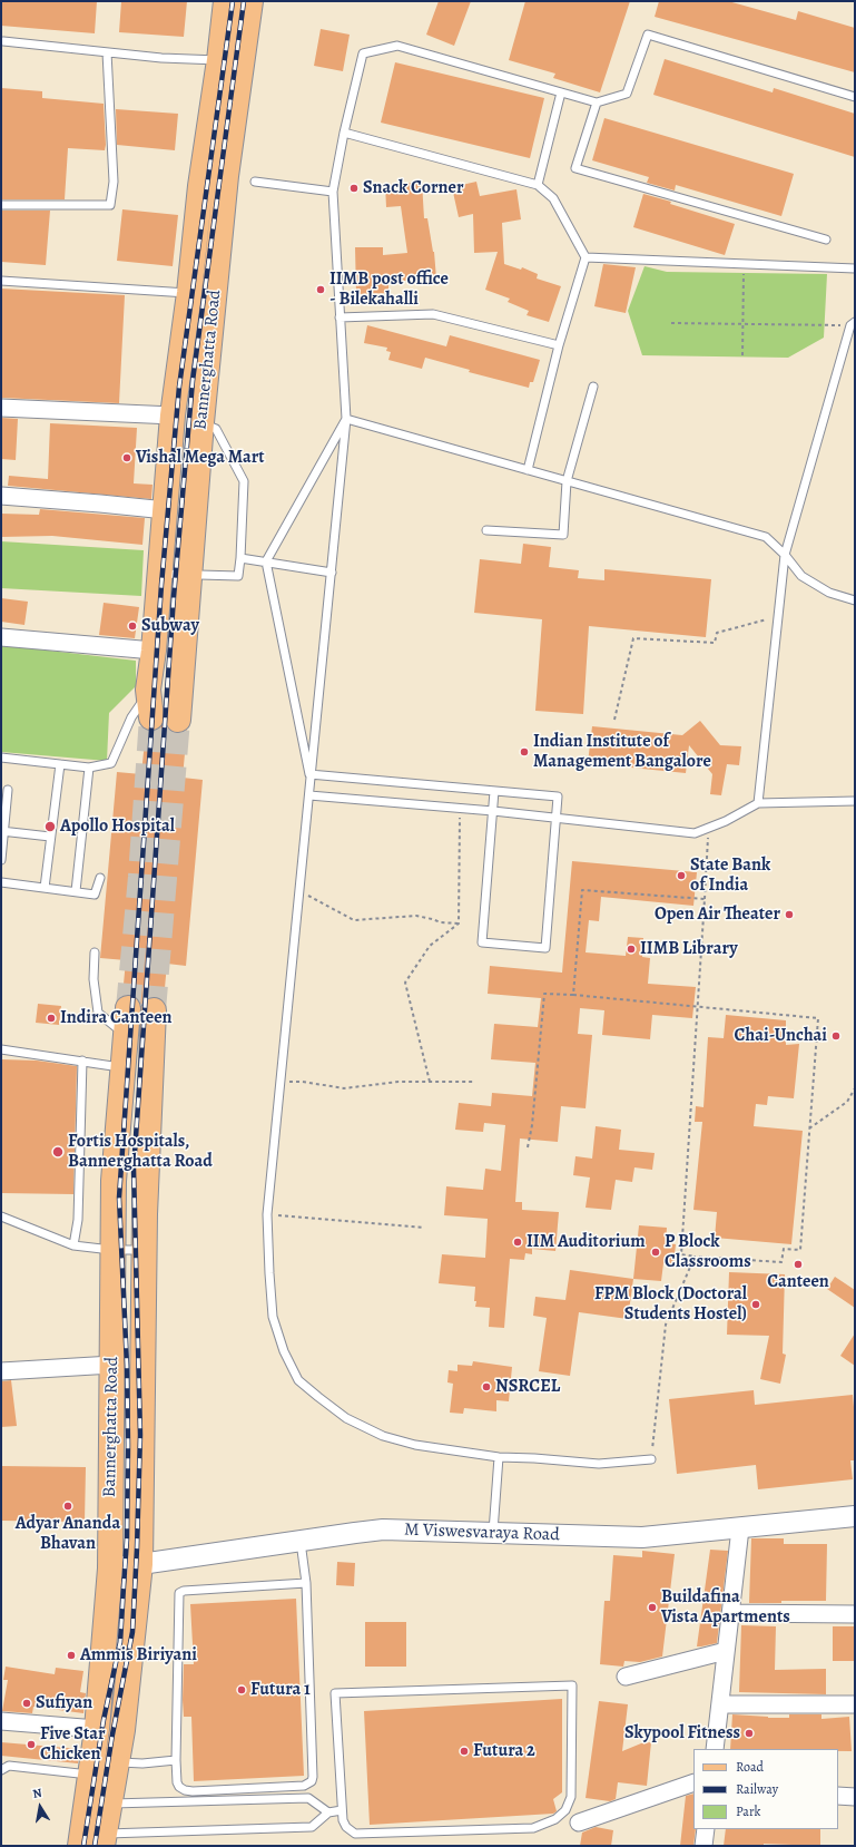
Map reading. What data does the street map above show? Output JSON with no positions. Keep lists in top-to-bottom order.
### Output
{
  "streets": {
    "main road": ["Bannerghatta Road"],
    "street": ["M Viswesvaraya Road"]
  },
  "crossings": [
    ["Bannerghatta Road", "M Viswesvaraya Road"]
  ],
  "places": [
    "Snack Corner",
    "IIMB post office - Bilekahalli",
    "Vishal Mega Mart",
    "Subway",
    "Indian Institute of Management Bangalore",
    "Apollo Hospital",
    "State Bank of India",
    "Open Air Theater",
    "IIMB Library",
    "Indira Canteen",
    "Chai-Unchai",
    "Fortis Hospitals, Bannerghatta Road",
    "IIM Auditorium",
    "P Block Classrooms",
    "Canteen",
    "FPM Block (Doctoral Students Hostel)",
    "NSRCEL",
    "Adyar Ananda Bhavan",
    "Buildafina Vista Apartments",
    "Ammis Biriyani",
    "Futura 1",
    "Sufiyan",
    "Skypool Fitness",
    "Five Star Chicken",
    "Futura 2"
  ],
  "legend": ["Road", "Railway", "Park"],
  "north": "top"
}
